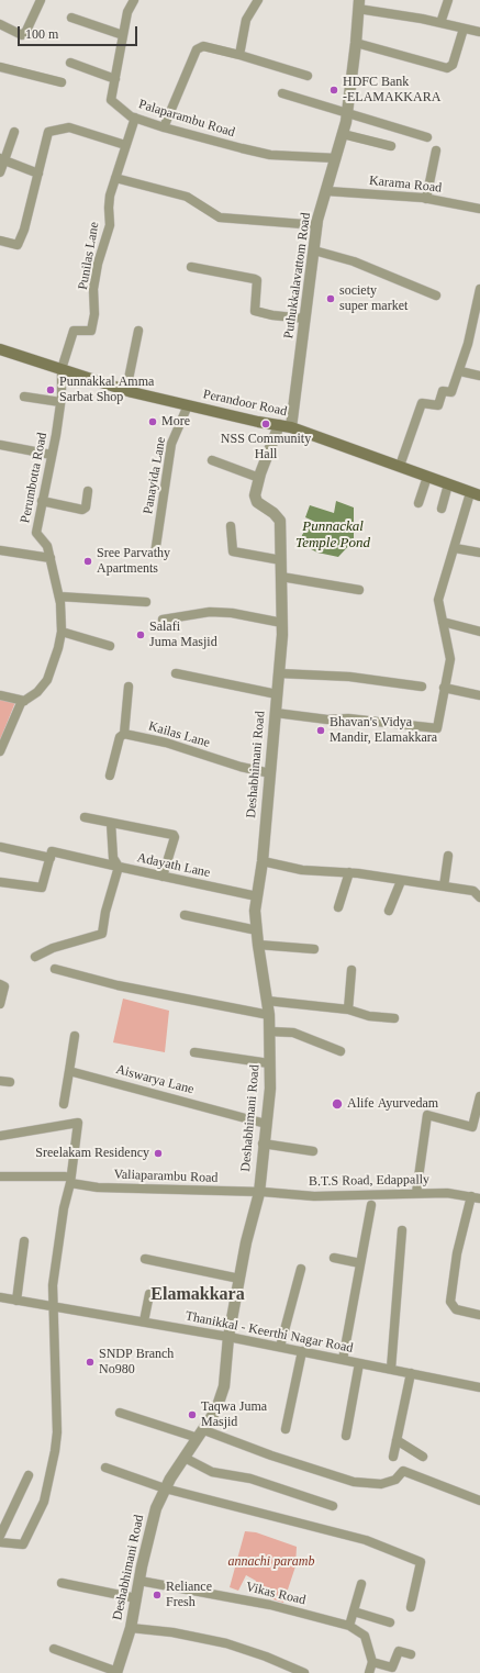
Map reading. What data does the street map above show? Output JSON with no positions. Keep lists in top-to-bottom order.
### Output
{
  "streets": {
    "main road": ["Perandoor Road"],
    "street": [
      "Palaparambu Road",
      "Karama Road",
      "Punilas Lane",
      "Puthukkalavattom Road",
      "Panayida Lane",
      "Perumbotta Road",
      "Kailas Lane",
      "Deshabhimani Road",
      "Adayath Lane",
      "Aiswarya Lane",
      "Valiaparambu Road",
      "B.T.S Road, Edappally",
      "Thanikkal - Keerthi Nagar Road",
      "Vikas Road"
    ]
  },
  "crossings": [
    ["Palaparambu Road", "Punilas Lane"],
    ["Palaparambu Road", "Puthukkalavattom Road"],
    ["Karama Road", "Puthukkalavattom Road"],
    ["Punilas Lane", "Perandoor Road"],
    ["Punilas Lane", "Perumbotta Road"],
    ["Puthukkalavattom Road", "Perandoor Road"],
    ["Perandoor Road", "Panayida Lane"],
    ["Perandoor Road", "Perumbotta Road"],
    ["Perandoor Road", "Deshabhimani Road"],
    ["Kailas Lane", "Deshabhimani Road"],
    ["Deshabhimani Road", "Adayath Lane"],
    ["Deshabhimani Road", "Aiswarya Lane"],
    ["Deshabhimani Road", "Valiaparambu Road"],
    ["Deshabhimani Road", "B.T.S Road, Edappally"],
    ["Deshabhimani Road", "Thanikkal - Keerthi Nagar Road"],
    ["Deshabhimani Road", "Vikas Road"],
    ["Valiaparambu Road", "B.T.S Road, Edappally"]
  ],
  "districts": ["Elamakkara"],
  "water": ["Punnackal Temple Pond"],
  "parks": ["annachi paramb"],
  "places": [
    "HDFC Bank -ELAMAKKARA",
    "society super market",
    "Punnakkal Amma Sarbat Shop",
    "More",
    "NSS Community Hall",
    "Sree Parvathy Apartments",
    "Salafi Juma Masjid",
    "Bhavan's Vidya Mandir, Elamakkara",
    "Alife Ayurvedam",
    "Sreelakam Residency",
    "SNDP Branch No980",
    "Taqwa Juma Masjid",
    "Reliance Fresh"
  ],
  "scale_bar": "100 m"
}
